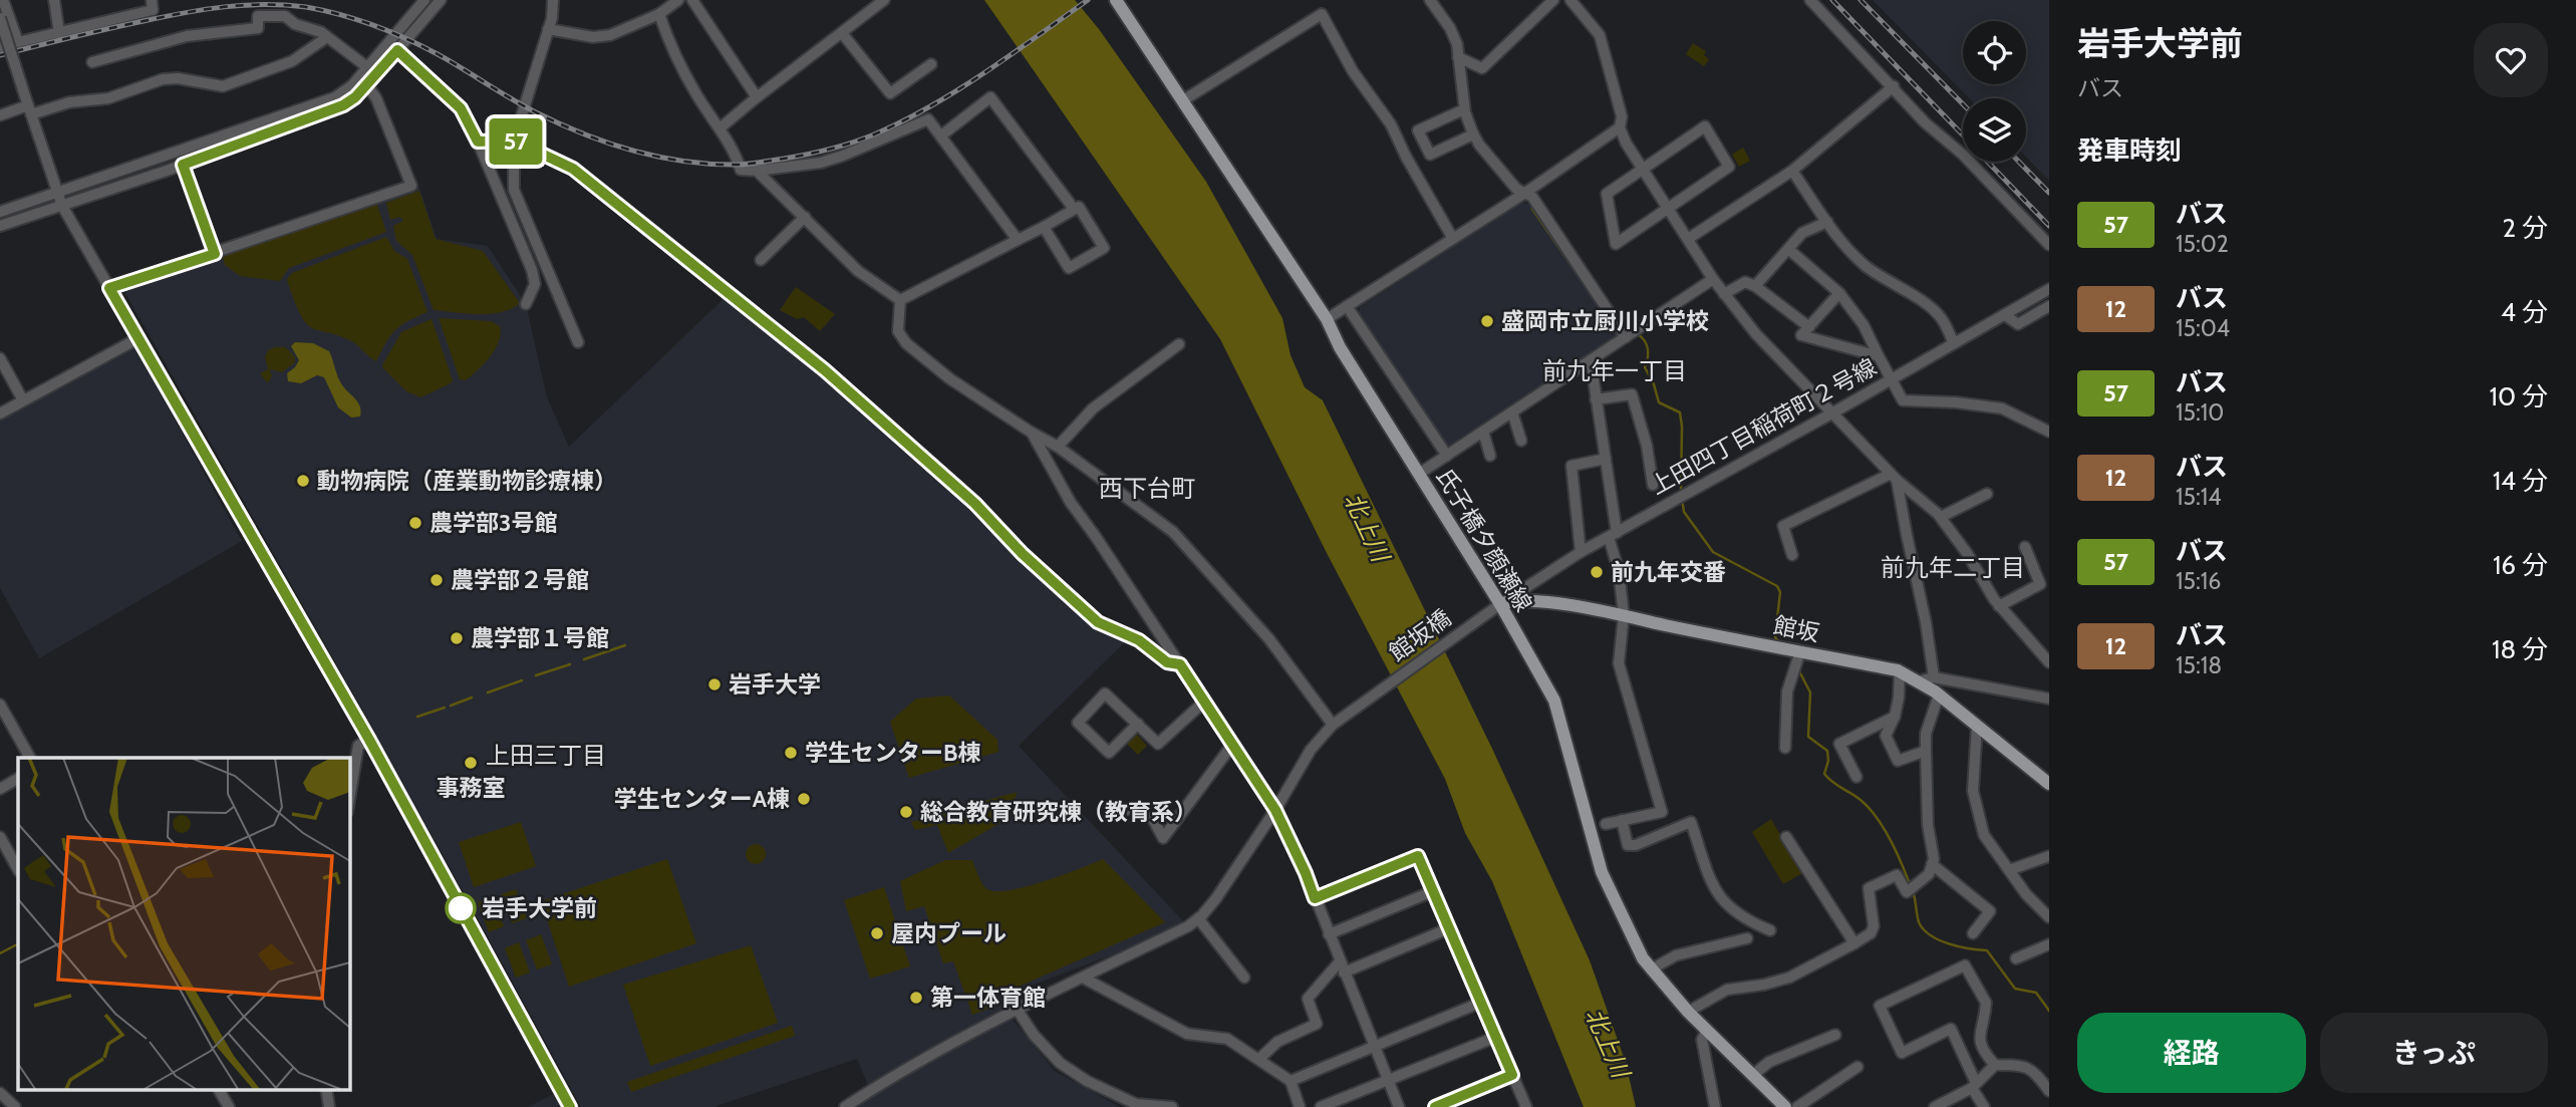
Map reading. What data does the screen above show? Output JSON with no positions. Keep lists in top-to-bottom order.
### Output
{
  "streets": {
    "main road": ["氏子橋夕顔瀬線", "館坂"],
    "street": ["上田四丁目稲荷町２号線", "館坂橋"]
  },
  "crossings": [
    ["上田四丁目稲荷町２号線", "氏子橋夕顔瀬線"],
    ["上田四丁目稲荷町２号線", "館坂"],
    ["上田四丁目稲荷町２号線", "館坂橋"],
    ["氏子橋夕顔瀬線", "館坂"],
    ["氏子橋夕顔瀬線", "館坂橋"],
    ["館坂", "館坂橋"]
  ],
  "districts": [
    "前九年一丁目",
    "西下台町",
    "前九年二丁目",
    "上田三丁目"
  ],
  "water": ["北上川"],
  "places": [
    "盛岡市立厨川小学校",
    "動物病院（産業動物診療棟）",
    "農学部3号館",
    "前九年交番",
    "農学部２号館",
    "農学部１号館",
    "岩手大学",
    "学生センターB棟",
    "事務室",
    "学生センターA棟",
    "総合教育研究棟（教育系）",
    "岩手大学前",
    "屋内プール",
    "第一体育館"
  ],
  "lines": ["bus line 57"],
  "page": {
    "on_map": "57",
    "heading": [
      ["岩手大学前", "バス"],
      "発車時刻"
    ],
    "list": [
      {
        "mark": "57",
        "name": "バス",
        "note": "15:02",
        "value": "2 分"
      },
      {
        "mark": "12",
        "name": "バス",
        "note": "15:04",
        "value": "4 分"
      },
      {
        "mark": "57",
        "name": "バス",
        "note": "15:10",
        "value": "10 分"
      },
      {
        "mark": "12",
        "name": "バス",
        "note": "15:14",
        "value": "14 分"
      },
      {
        "mark": "57",
        "name": "バス",
        "note": "15:16",
        "value": "16 分"
      },
      {
        "mark": "12",
        "name": "バス",
        "note": "15:18",
        "value": "18 分"
      }
    ],
    "buttons": ["経路", "きっぷ"]
  }
}
